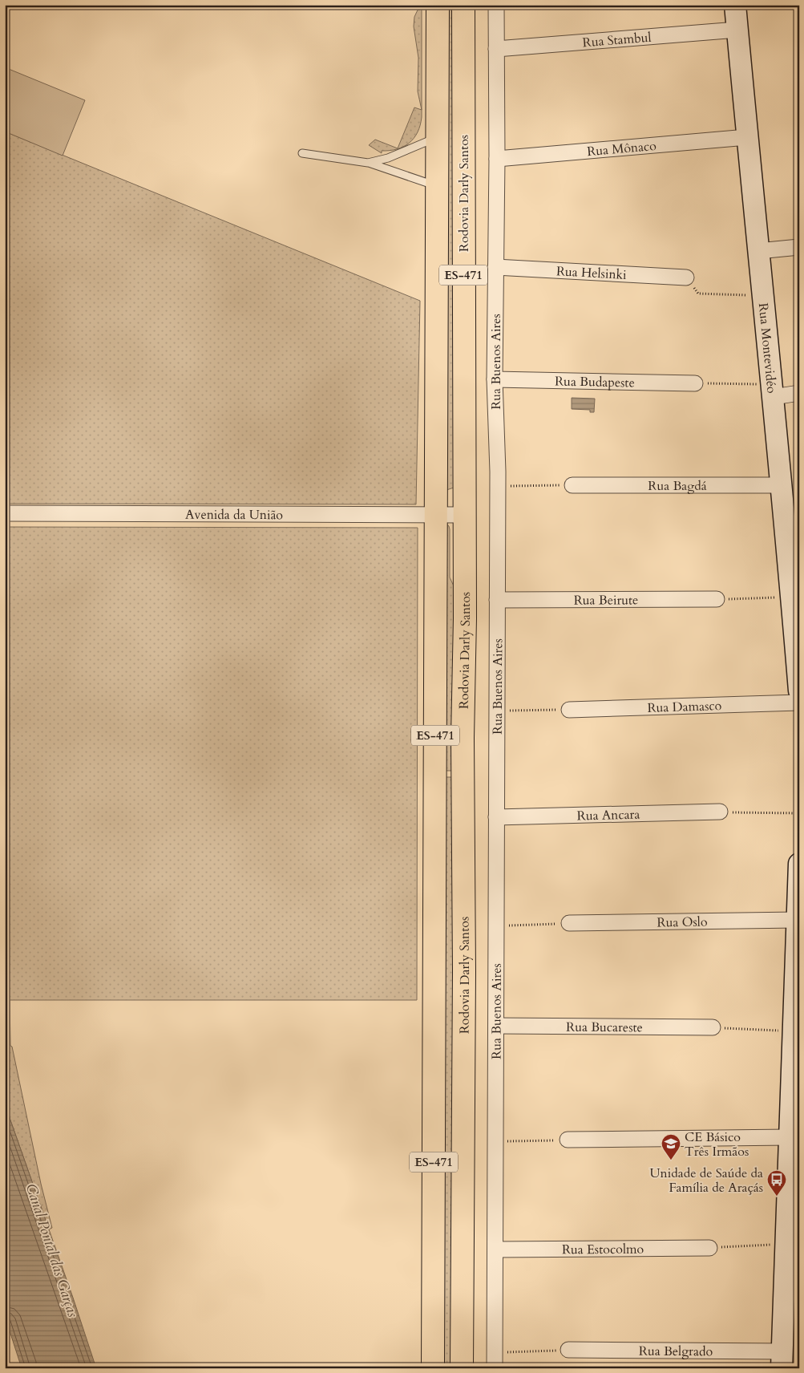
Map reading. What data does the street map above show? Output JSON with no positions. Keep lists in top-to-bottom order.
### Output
{
  "streets": {
    "main road": ["Rodovia Darly Santos", "ES-471"],
    "street": [
      "Rua Stambul",
      "Rua Mônaco",
      "Rua Helsinki",
      "Rua Montevidéo",
      "Rua Buenos Aires",
      "Rua Budapeste",
      "Rua Bagdá",
      "Avenida da União",
      "Rua Beirute",
      "Rua Damasco",
      "Rua Ancara",
      "Rua Oslo",
      "Rua Bucareste",
      "Rua Estocolmo",
      "Rua Belgrado"
    ]
  },
  "crossings": [
    ["Rua Stambul", "Rua Montevidéo"],
    ["Rua Stambul", "Rua Buenos Aires"],
    ["Rua Mônaco", "Rua Montevidéo"],
    ["Rua Mônaco", "Rua Buenos Aires"],
    ["Rodovia Darly Santos", "Avenida da União"],
    ["Rua Helsinki", "Rua Buenos Aires"],
    ["Rua Montevidéo", "Rua Bagdá"],
    ["Rua Buenos Aires", "Rua Budapeste"],
    ["Rua Buenos Aires", "Rua Beirute"],
    ["Rua Buenos Aires", "Rua Ancara"],
    ["Rua Buenos Aires", "Rua Bucareste"],
    ["Rua Buenos Aires", "Rua Estocolmo"]
  ],
  "water": ["Canal Pontal das Garças"],
  "places": {
    "school or university": ["CE Básico Três Irmãos"],
    "bus stop": ["Unidade de Saúde da Família de Araçás"]
  }
}
